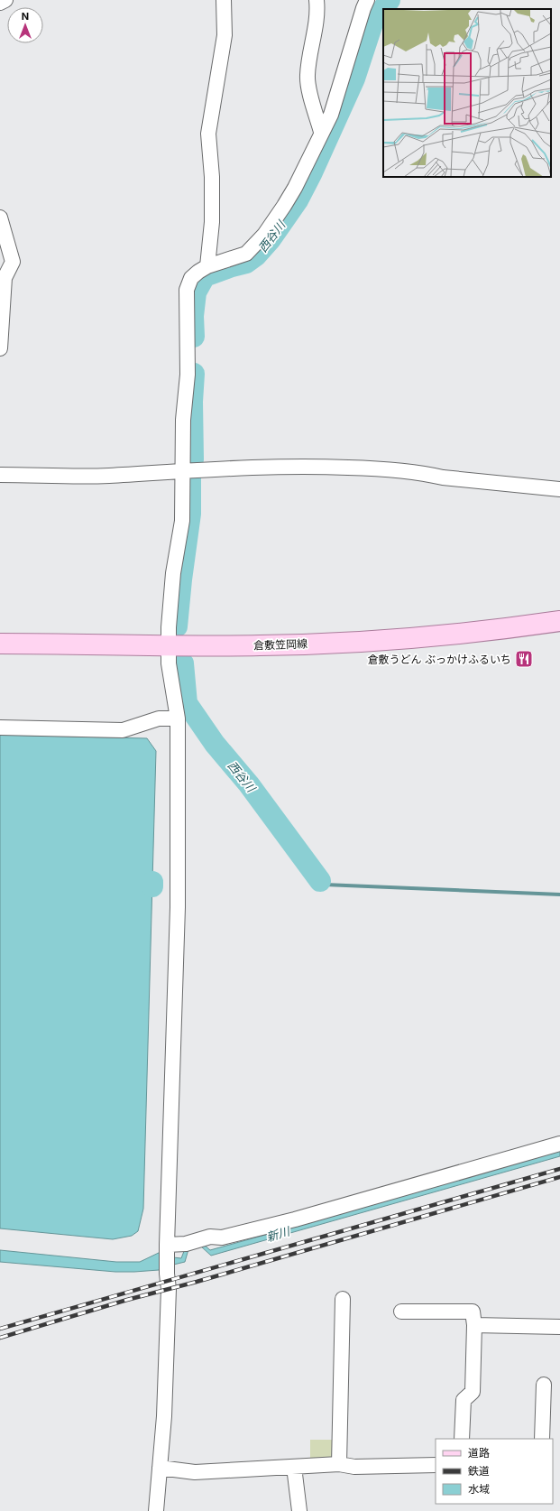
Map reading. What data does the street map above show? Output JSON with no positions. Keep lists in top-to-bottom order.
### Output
{
  "streets": {
    "main road": ["倉敷笠岡線"]
  },
  "water": ["西谷川", "新川"],
  "places": {
    "restaurant": ["倉敷うどん ぶっかけふるいち"]
  },
  "legend": ["道路", "鉄道", "水域"],
  "north": "top"
}
